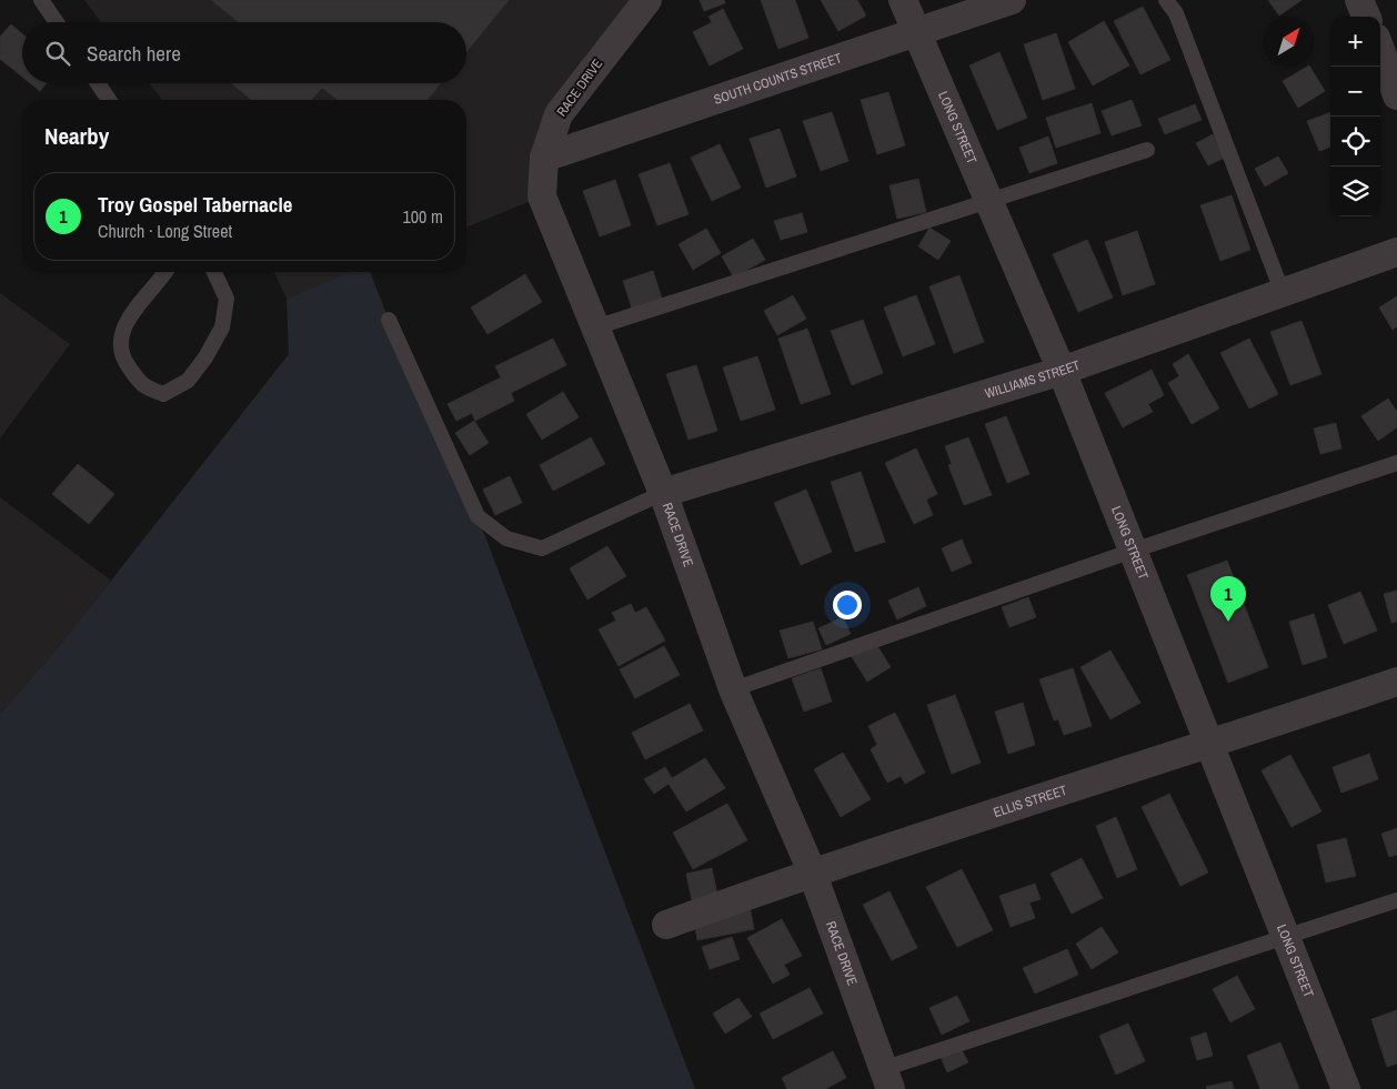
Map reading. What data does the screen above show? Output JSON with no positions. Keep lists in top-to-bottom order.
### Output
{
  "streets": {
    "street": [
      "SOUTH COUNTS STREET",
      "RACE DRIVE",
      "LONG STREET",
      "WILLIAMS STREET",
      "ELLIS STREET"
    ]
  },
  "crossings": [
    ["SOUTH COUNTS STREET", "RACE DRIVE"],
    ["SOUTH COUNTS STREET", "LONG STREET"],
    ["RACE DRIVE", "WILLIAMS STREET"],
    ["RACE DRIVE", "ELLIS STREET"],
    ["LONG STREET", "WILLIAMS STREET"],
    ["LONG STREET", "ELLIS STREET"]
  ],
  "north": "top right",
  "page": {
    "map_buttons": ["+", "−"],
    "search": "Search here",
    "heading": "Nearby",
    "list": [
      {
        "mark": "1",
        "name": "Troy Gospel Tabernacle",
        "note": "Church · Long Street",
        "value": "100 m"
      }
    ],
    "pins": "1"
  }
}
